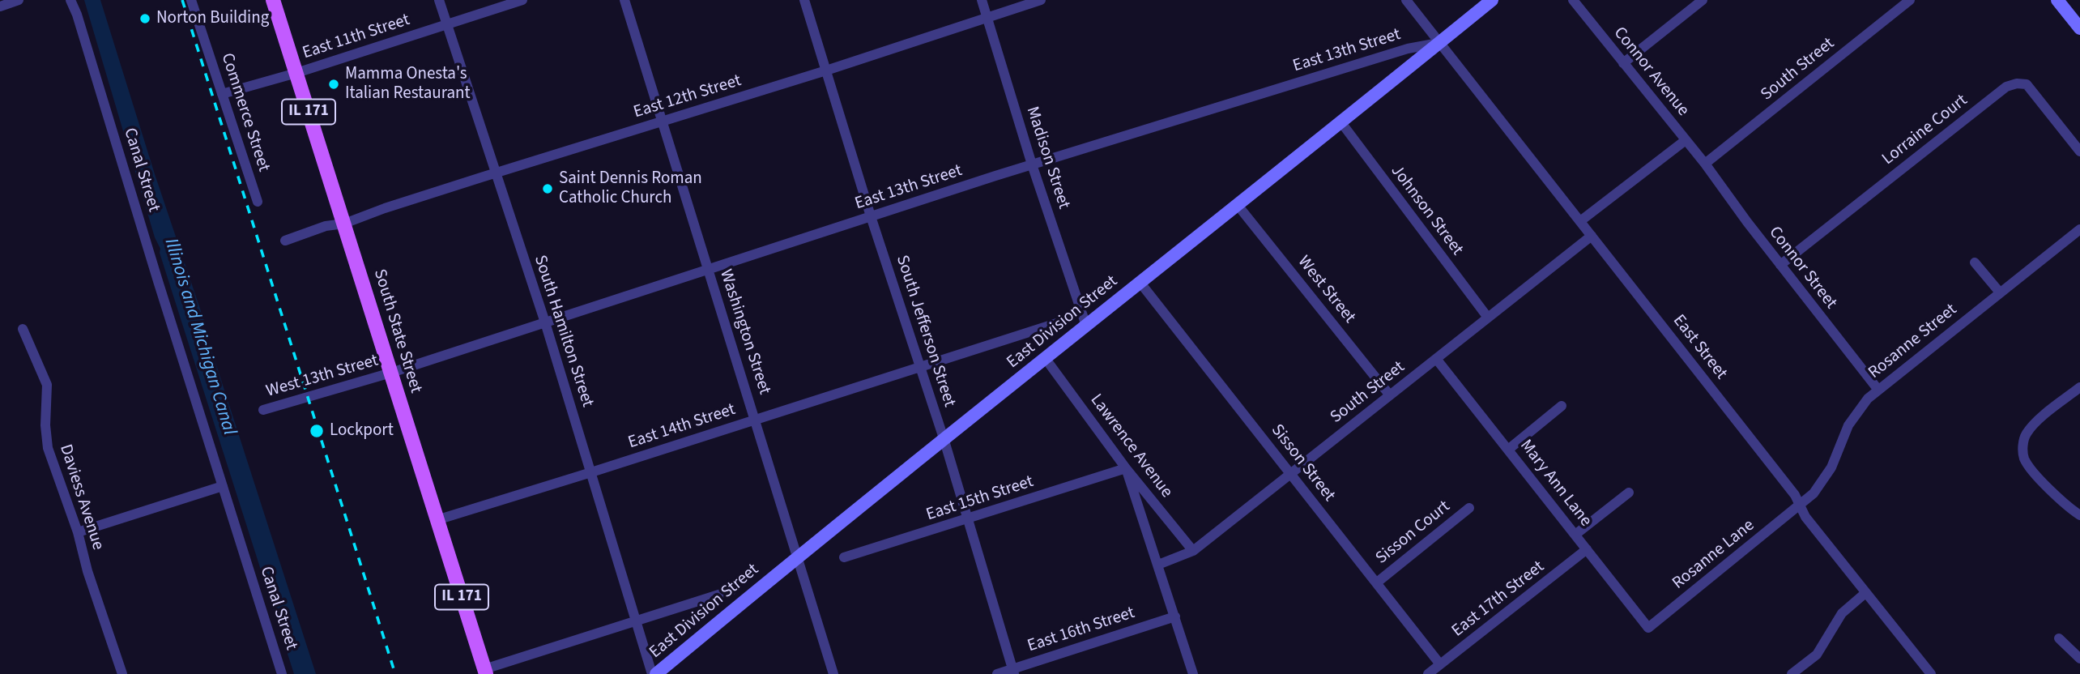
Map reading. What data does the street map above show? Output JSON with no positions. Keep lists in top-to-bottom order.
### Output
{
  "streets": {
    "main road": ["IL 171", "South State Street"],
    "street": [
      "East 11th Street",
      "East 13th Street",
      "South Street",
      "Connor Avenue",
      "East 12th Street",
      "Commerce Street",
      "Lorraine Court",
      "Madison Street",
      "Canal Street",
      "Johnson Street",
      "Connor Street",
      "West Street",
      "East Division Street",
      "South Hamilton Street",
      "South Jefferson Street",
      "Washington Street",
      "Rosanne Street",
      "East Street",
      "West 13th Street",
      "East 14th Street",
      "Lawrence Avenue",
      "Sisson Street",
      "Mary Ann Lane",
      "Daviess Avenue",
      "East 15th Street",
      "Sisson Court",
      "Rosanne Lane",
      "East 17th Street",
      "East 16th Street"
    ]
  },
  "crossings": [
    ["East 11th Street", "Commerce Street"],
    ["East 11th Street", "South State Street"],
    ["East 11th Street", "South Hamilton Street"],
    ["East 13th Street", "Madison Street"],
    ["East 13th Street", "East Division Street"],
    ["East 13th Street", "South State Street"],
    ["East 13th Street", "South Hamilton Street"],
    ["East 13th Street", "South Jefferson Street"],
    ["East 13th Street", "Washington Street"],
    ["East 13th Street", "East Street"],
    ["East 13th Street", "West 13th Street"],
    ["South Street", "Connor Avenue"],
    ["South Street", "Johnson Street"],
    ["South Street", "Connor Street"],
    ["South Street", "West Street"],
    ["South Street", "East Street"],
    ["South Street", "Lawrence Avenue"],
    ["South Street", "Sisson Street"],
    ["South Street", "Mary Ann Lane"],
    ["Connor Avenue", "Connor Street"],
    ["East 12th Street", "Madison Street"],
    ["East 12th Street", "South State Street"],
    ["East 12th Street", "South Hamilton Street"],
    ["East 12th Street", "South Jefferson Street"],
    ["East 12th Street", "Washington Street"],
    ["Lorraine Court", "Connor Street"],
    ["Madison Street", "East Division Street"],
    ["Johnson Street", "East Division Street"],
    ["Connor Street", "Rosanne Street"],
    ["West Street", "East Division Street"],
    ["East Division Street", "South Hamilton Street"],
    ["East Division Street", "South Jefferson Street"],
    ["East Division Street", "Washington Street"],
    ["East Division Street", "East Street"],
    ["East Division Street", "Lawrence Avenue"],
    ["East Division Street", "Sisson Street"],
    ["South State Street", "West 13th Street"],
    ["South State Street", "East 14th Street"],
    ["South Hamilton Street", "East 14th Street"],
    ["South Jefferson Street", "East 14th Street"],
    ["South Jefferson Street", "East 15th Street"],
    ["South Jefferson Street", "East 16th Street"],
    ["Washington Street", "East 14th Street"],
    ["Rosanne Street", "East Street"],
    ["Rosanne Street", "Rosanne Lane"],
    ["East Street", "Rosanne Lane"],
    ["Lawrence Avenue", "East 15th Street"],
    ["Sisson Street", "Sisson Court"],
    ["Sisson Street", "East 17th Street"],
    ["Mary Ann Lane", "Rosanne Lane"],
    ["Mary Ann Lane", "East 17th Street"]
  ],
  "water": ["Illinois and Michigan Canal"],
  "places": [
    "Norton Building",
    "Mamma Onesta's Italian Restaurant",
    "Saint Dennis Roman Catholic Church",
    "Lockport"
  ]
}
